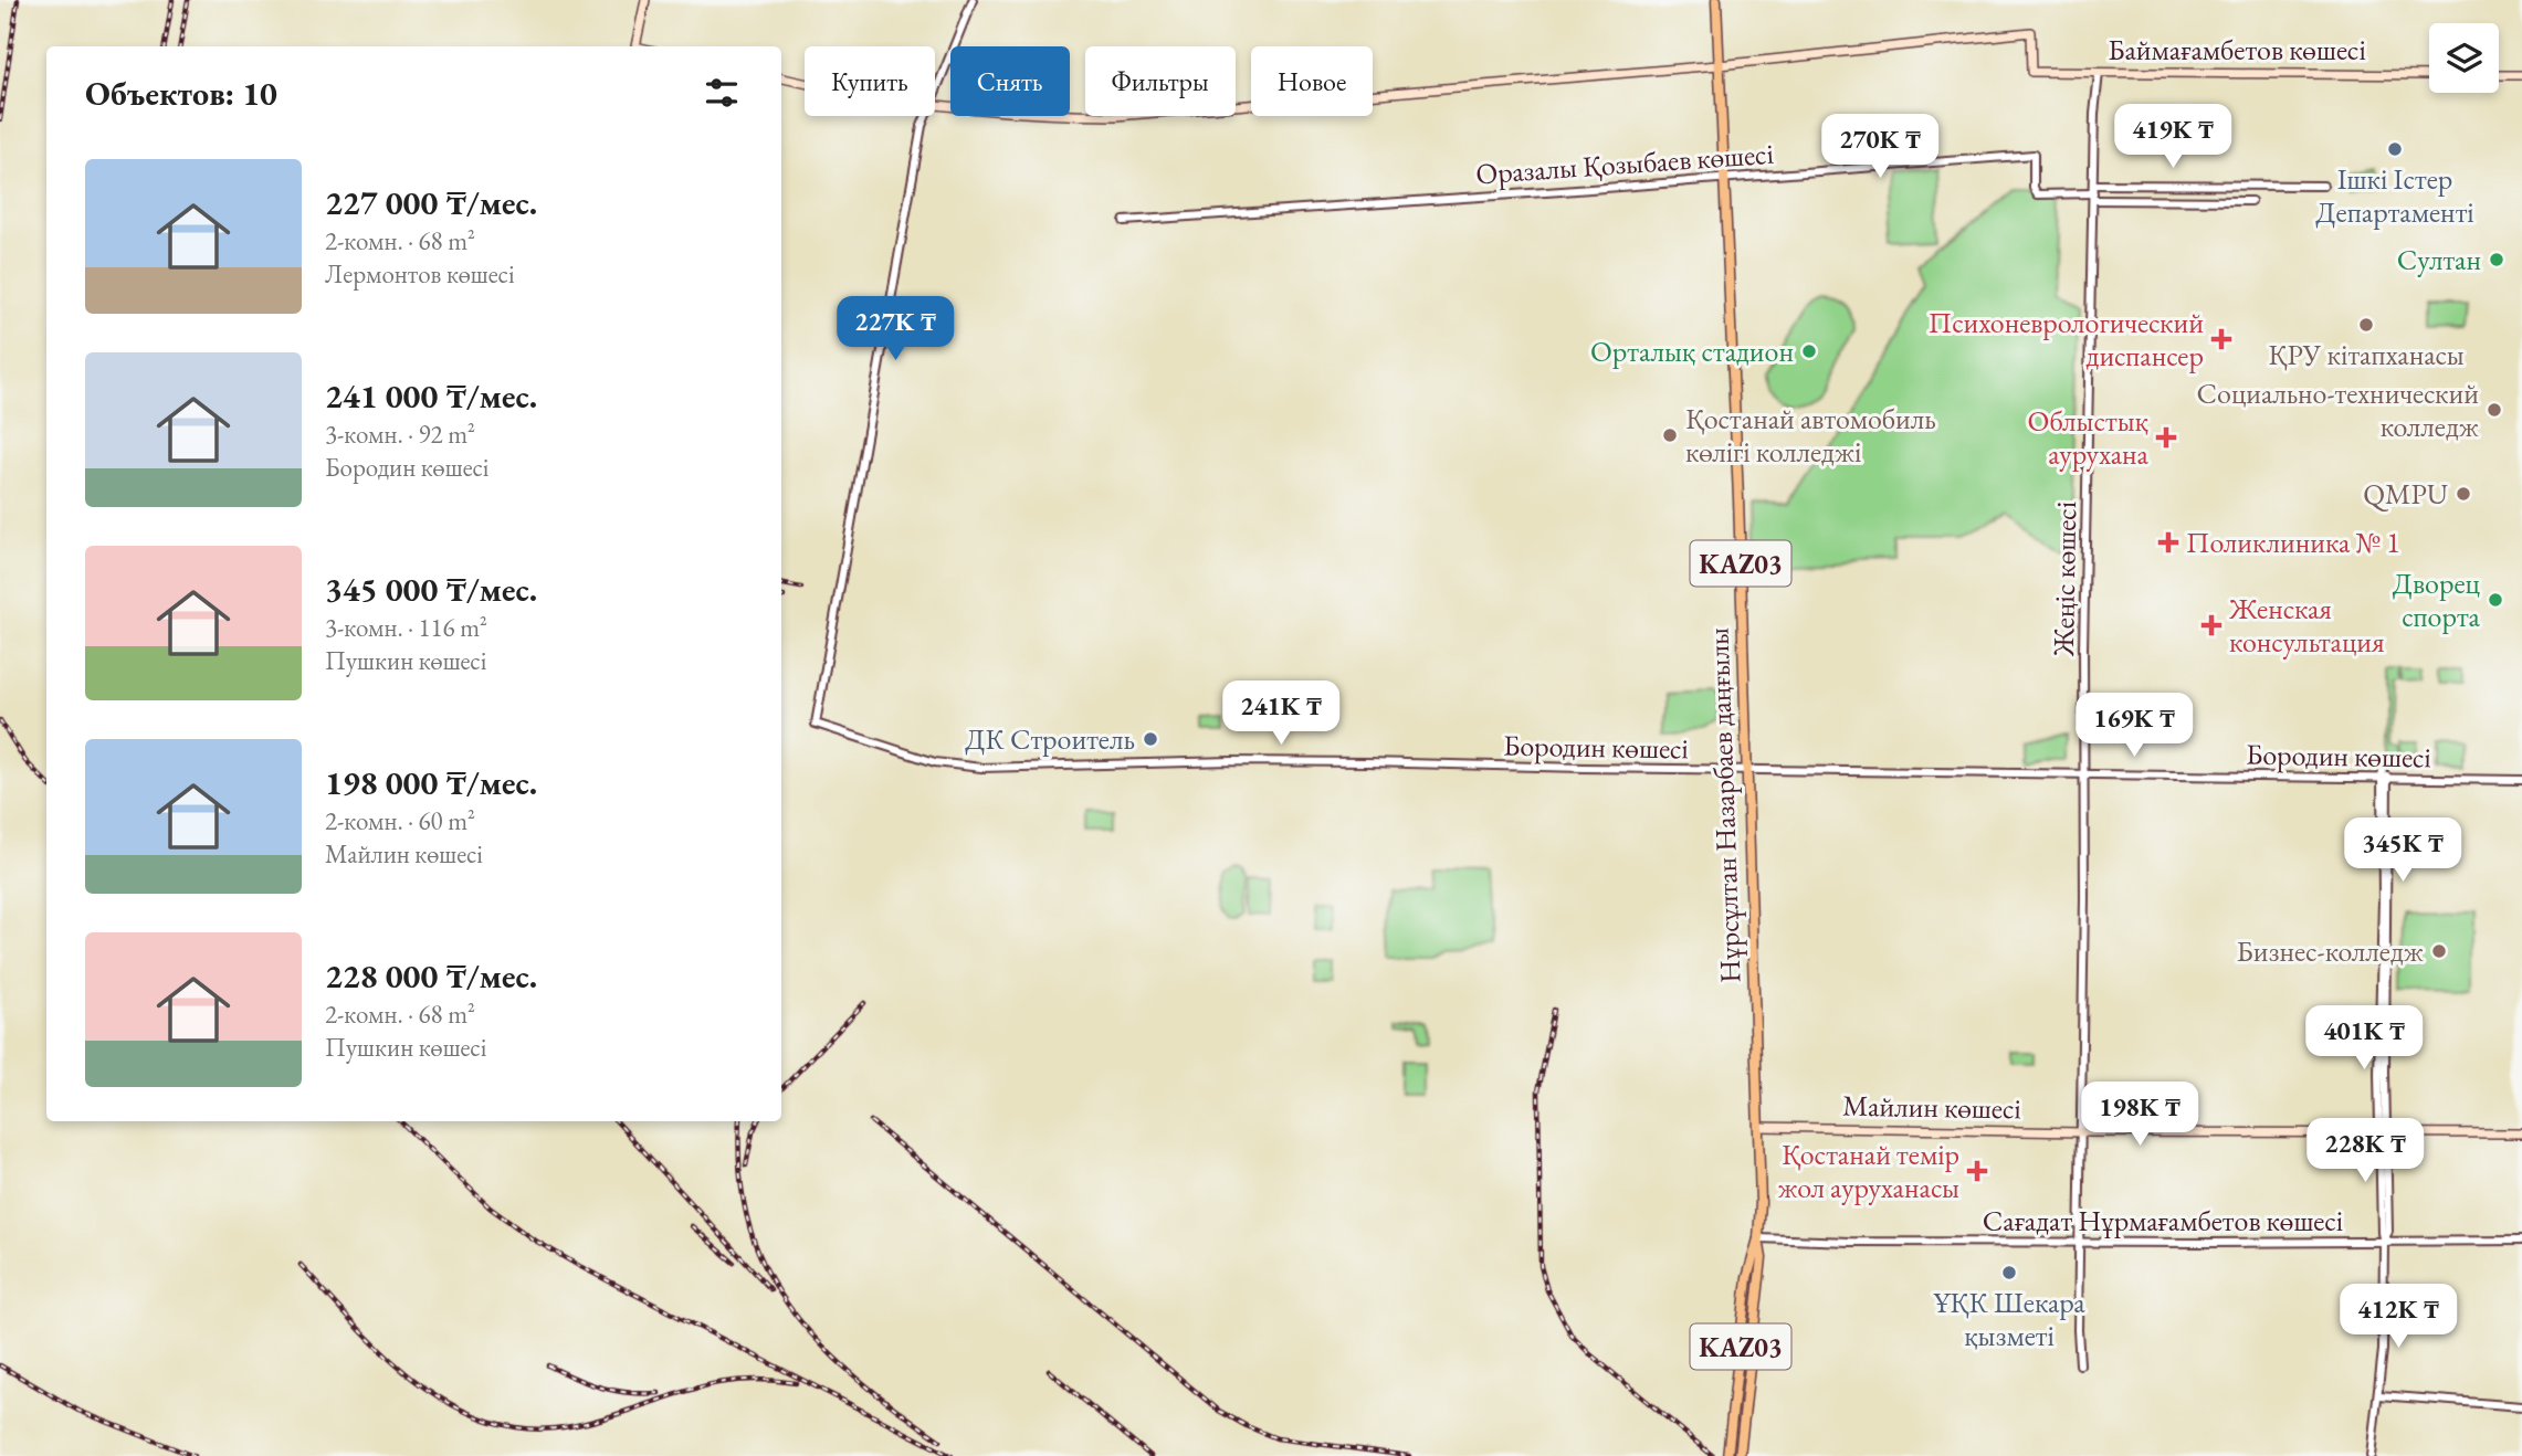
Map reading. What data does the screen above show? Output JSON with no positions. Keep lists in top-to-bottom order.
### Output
{
  "streets": {
    "main road": [
      "Баймағамбетов көшесі",
      "KАZ03",
      "Нұрсұлтан Назарбаев даңғылы",
      "Майлин көшесі"
    ],
    "street": [
      "Оразалы Қозыбаев көшесі",
      "Жеңіс көшесі",
      "Бородин көшесі",
      "Сағадат Нұрмағамбетов көшесі"
    ]
  },
  "crossings": [
    ["Баймағамбетов көшесі", "Жеңіс көшесі"],
    ["Баймағамбетов көшесі", "Нұрсұлтан Назарбаев даңғылы"],
    ["Оразалы Қозыбаев көшесі", "Жеңіс көшесі"],
    ["Оразалы Қозыбаев көшесі", "Нұрсұлтан Назарбаев даңғылы"],
    ["Жеңіс көшесі", "Бородин көшесі"],
    ["Жеңіс көшесі", "Майлин көшесі"],
    ["Жеңіс көшесі", "Сағадат Нұрмағамбетов көшесі"],
    ["Бородин көшесі", "Нұрсұлтан Назарбаев даңғылы"],
    ["Нұрсұлтан Назарбаев даңғылы", "Майлин көшесі"],
    ["Нұрсұлтан Назарбаев даңғылы", "Сағадат Нұрмағамбетов көшесі"]
  ],
  "places": {
    "other": [
      "Ішкі Істер Департаменті",
      "Султан",
      "ҚРУ кітапханасы",
      "Орталық стадион",
      "Социально-технический колледж",
      "Қостанай автомобиль көлігі колледжі",
      "QMPU",
      "Дворец спорта",
      "ДК Строитель",
      "Бизнес-колледж",
      "ҰҚК Шекара қызметі"
    ],
    "health": [
      "Психоневрологический диспансер",
      "Облыстық аурухана",
      "Поликлиника № 1",
      "Женская консультация",
      "Қостанай темір жол ауруханасы"
    ]
  },
  "page": {
    "chip": [
      "Купить",
      "Снять",
      "Фильтры",
      "Новое"
    ],
    "heading": "Объектов: 10",
    "price": [
      "419K ₸",
      "270K ₸",
      "227K ₸",
      "241K ₸",
      "169K ₸",
      "345K ₸",
      "401K ₸",
      "198K ₸",
      "228K ₸",
      "412K ₸"
    ],
    "list": [
      {
        "name": "227 000 ₸/мес.",
        "note": "2-комн. · 68 m² · Лермонтов көшесі"
      },
      {
        "name": "241 000 ₸/мес.",
        "note": "3-комн. · 92 m² · Бородин көшесі"
      },
      {
        "name": "345 000 ₸/мес.",
        "note": "3-комн. · 116 m² · Пушкин көшесі"
      },
      {
        "name": "198 000 ₸/мес.",
        "note": "2-комн. · 60 m² · Майлин көшесі"
      },
      {
        "name": "228 000 ₸/мес.",
        "note": "2-комн. · 68 m² · Пушкин көшесі"
      }
    ]
  }
}
